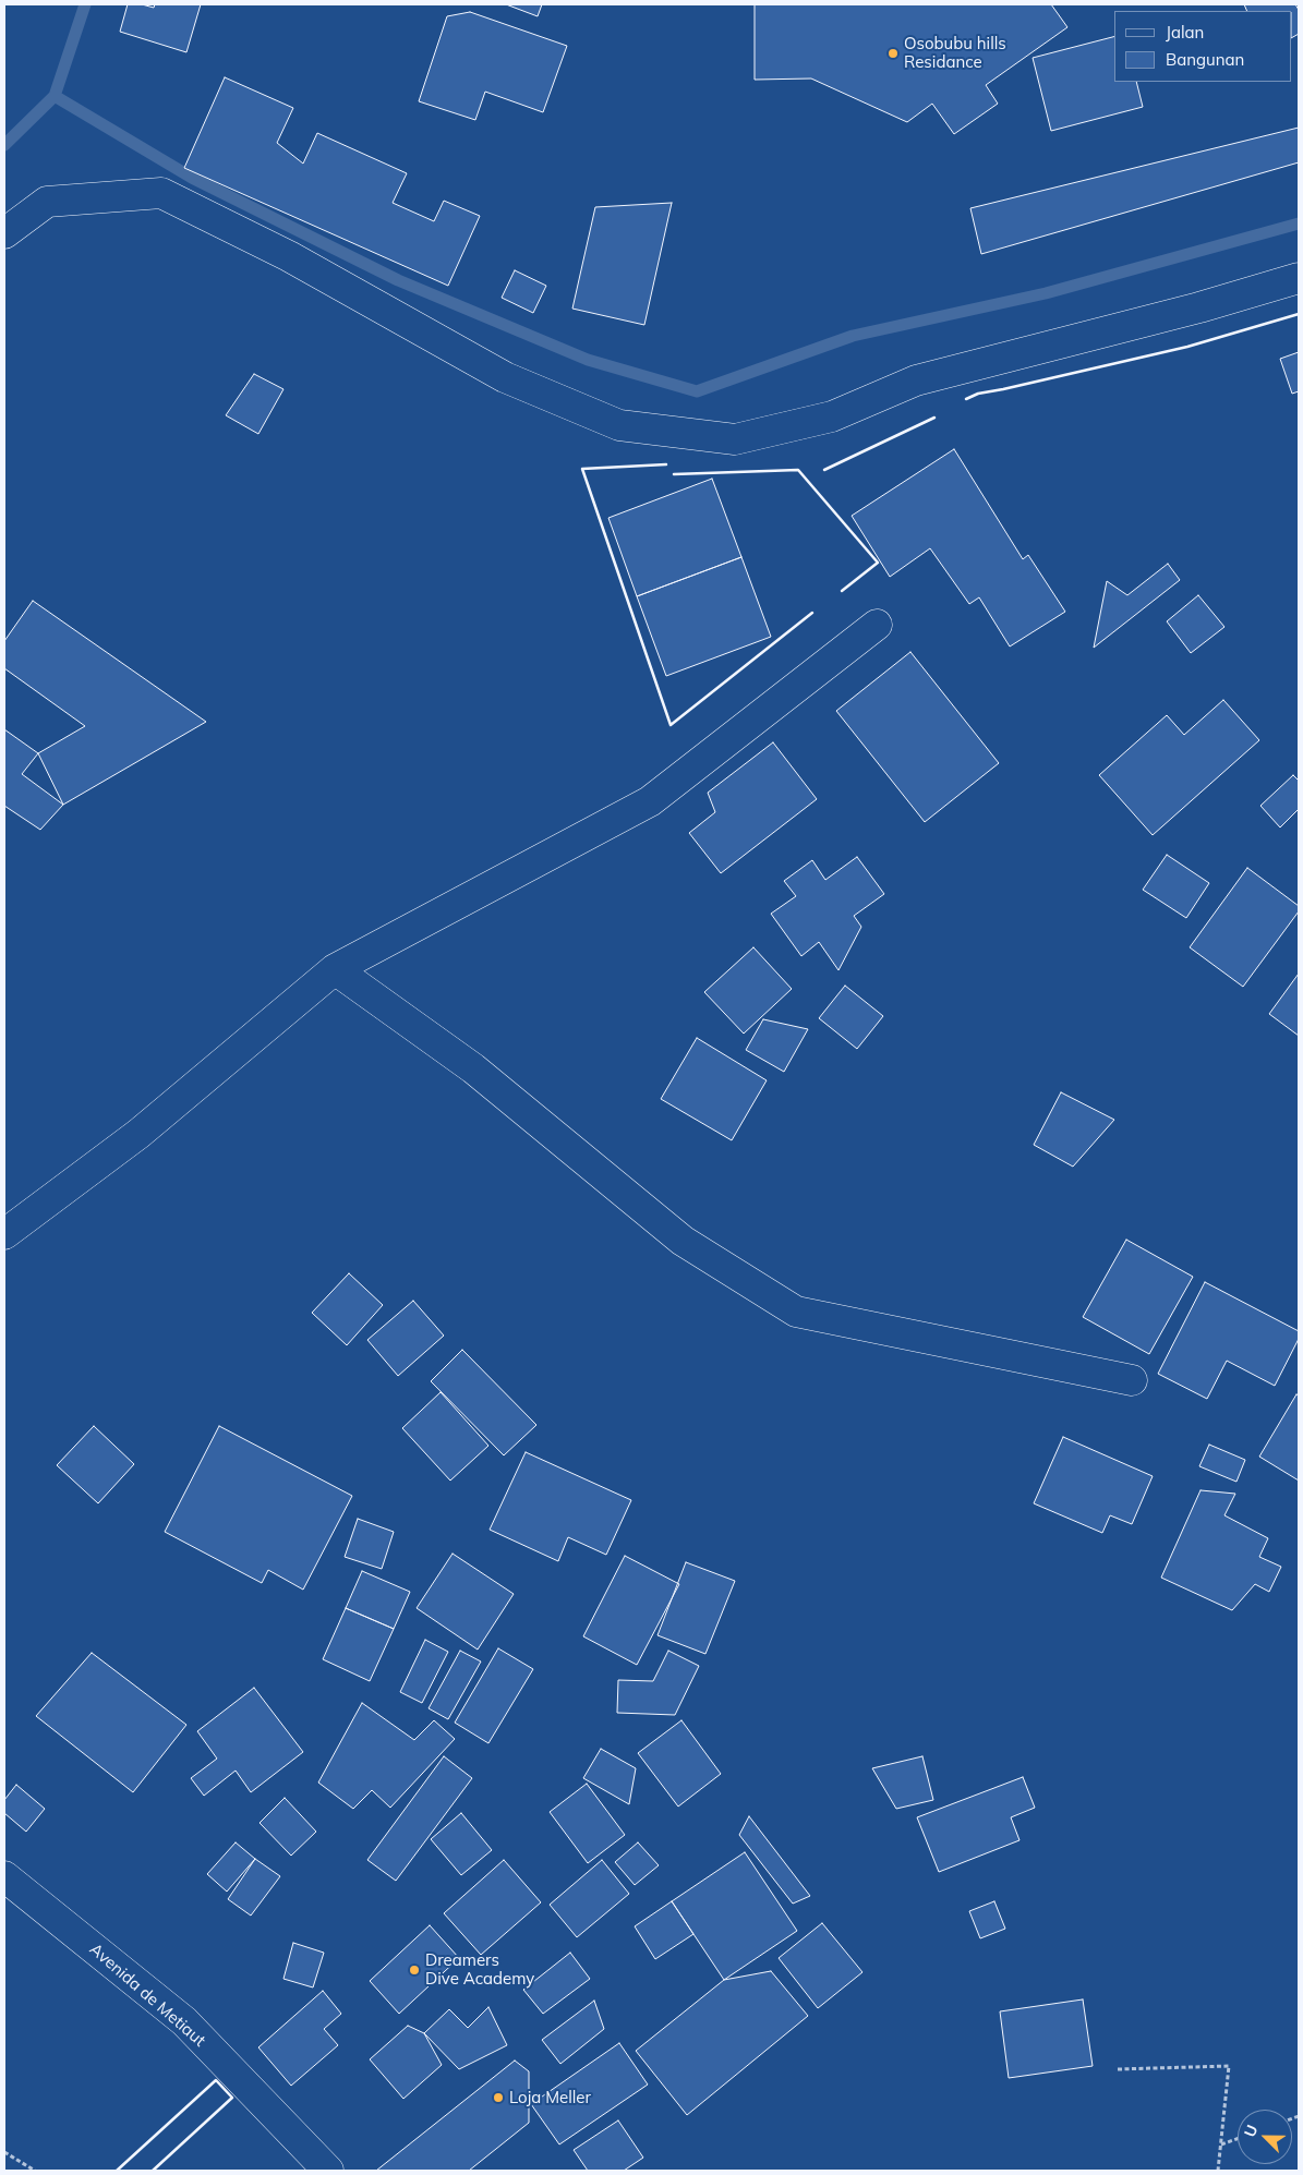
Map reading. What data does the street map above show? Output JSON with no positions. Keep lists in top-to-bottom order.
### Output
{
  "streets": {
    "street": ["Avenida de Metiaut"]
  },
  "places": ["Osobubu hills Residance", "Dreamers Dive Academy", "Loja Meller"],
  "legend": ["Jalan", "Bangunan"],
  "north": "top left"
}
